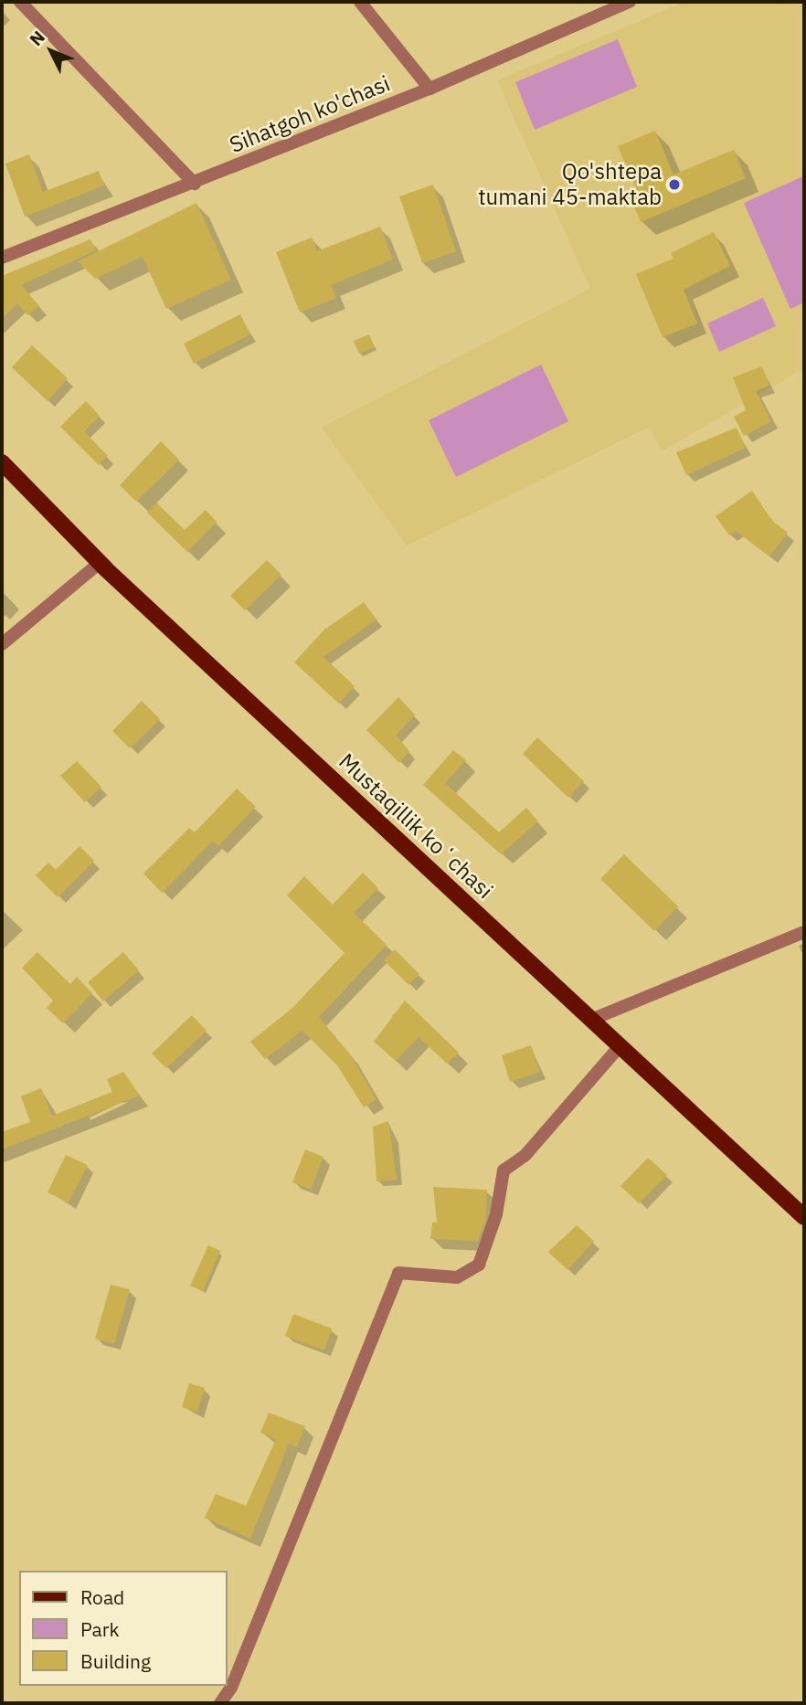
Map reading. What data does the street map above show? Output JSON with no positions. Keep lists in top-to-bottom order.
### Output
{
  "streets": {
    "main road": ["Mustaqillik koʻchasi"],
    "street": ["Sihatgoh ko'chasi"]
  },
  "places": ["Qo'shtepa tumani 45-maktab"],
  "legend": ["Road", "Park", "Building"],
  "north": "top left"
}
